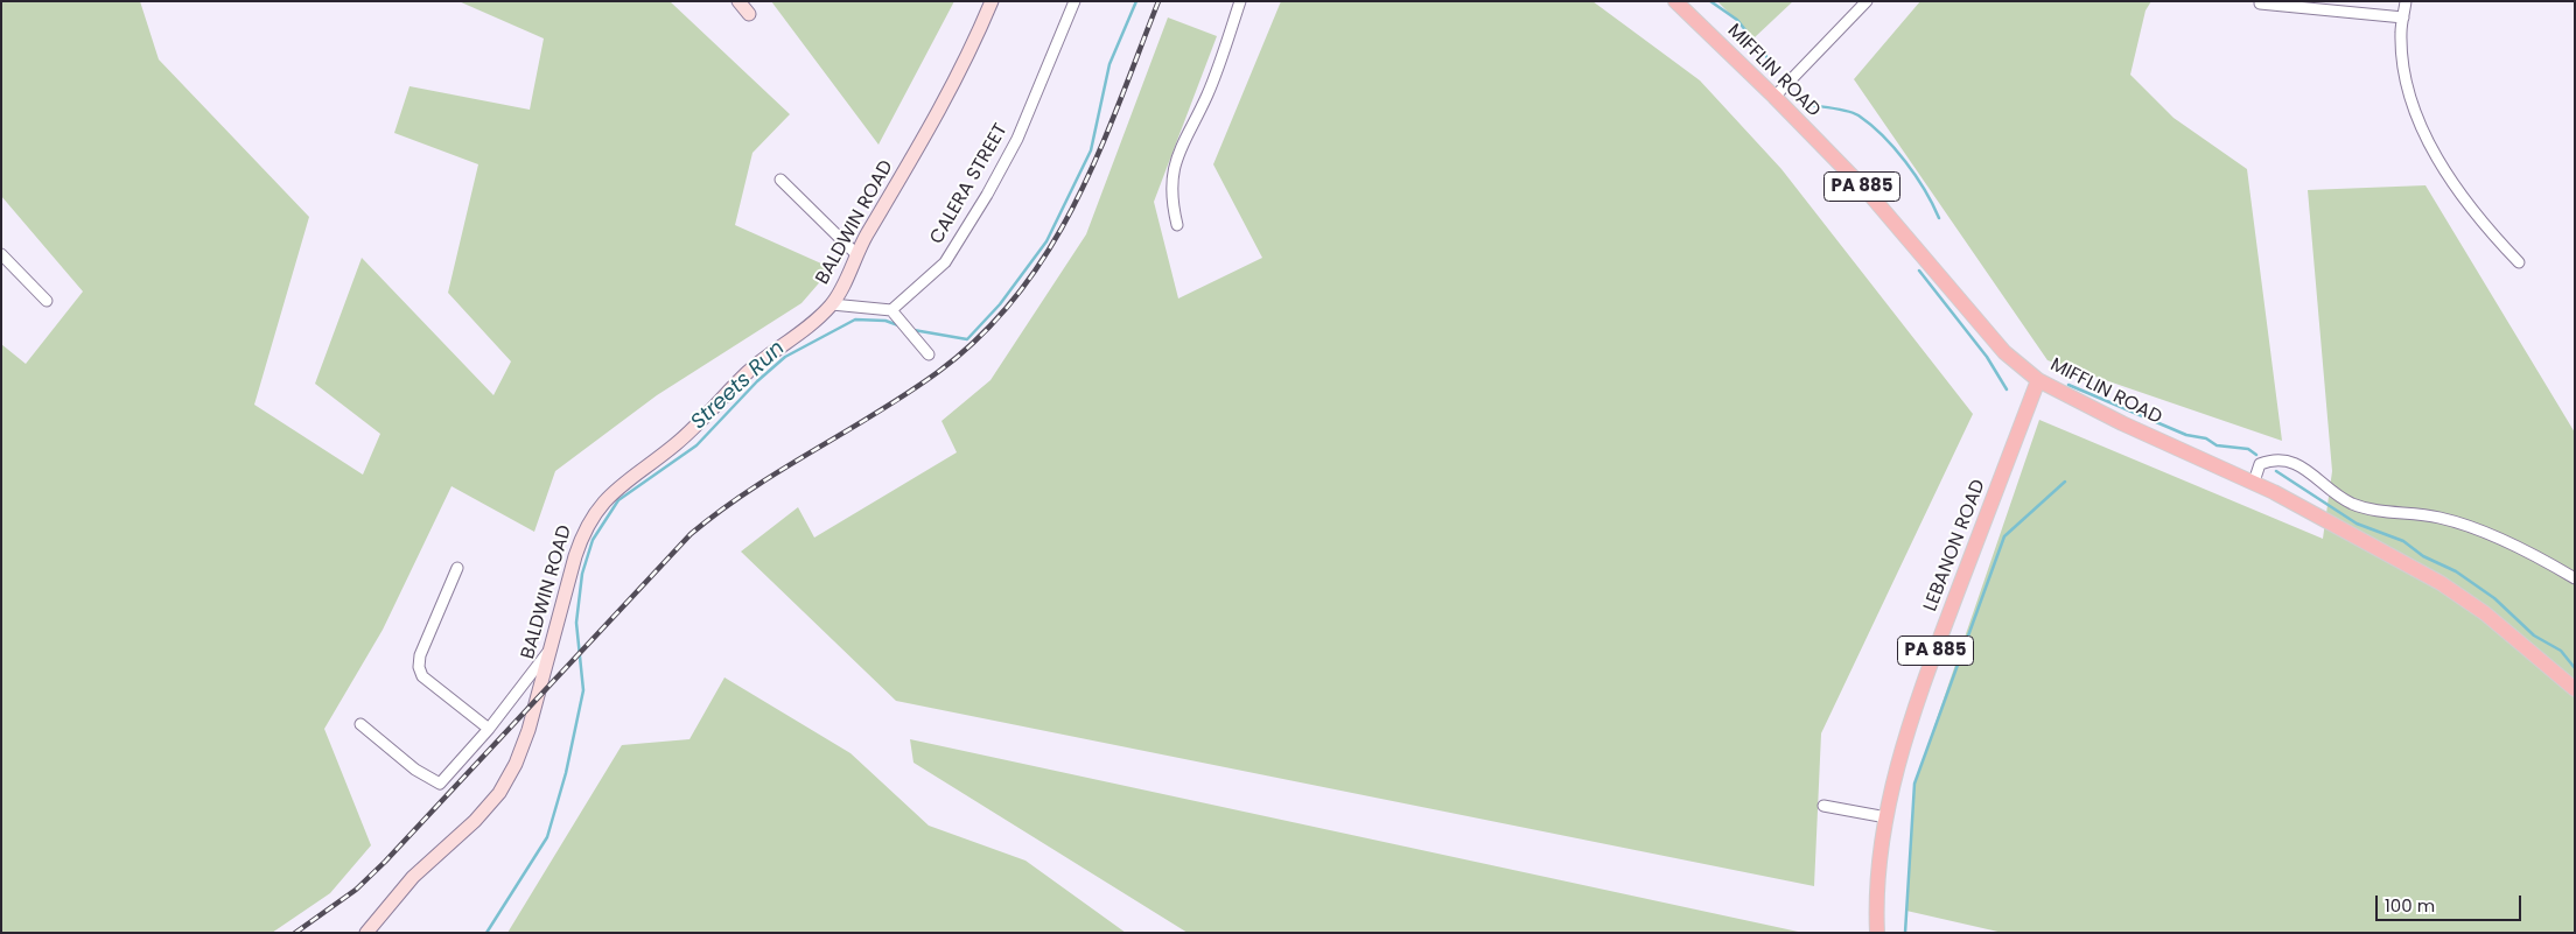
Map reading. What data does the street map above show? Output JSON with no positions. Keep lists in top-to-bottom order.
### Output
{
  "streets": {
    "main road": [
      "MIFFLIN ROAD",
      "PA 885",
      "BALDWIN ROAD",
      "LEBANON ROAD"
    ],
    "street": ["CALERA STREET"]
  },
  "crossings": [
    ["MIFFLIN ROAD", "LEBANON ROAD"]
  ],
  "water": ["Streets Run"],
  "scale_bar": "100 m"
}
